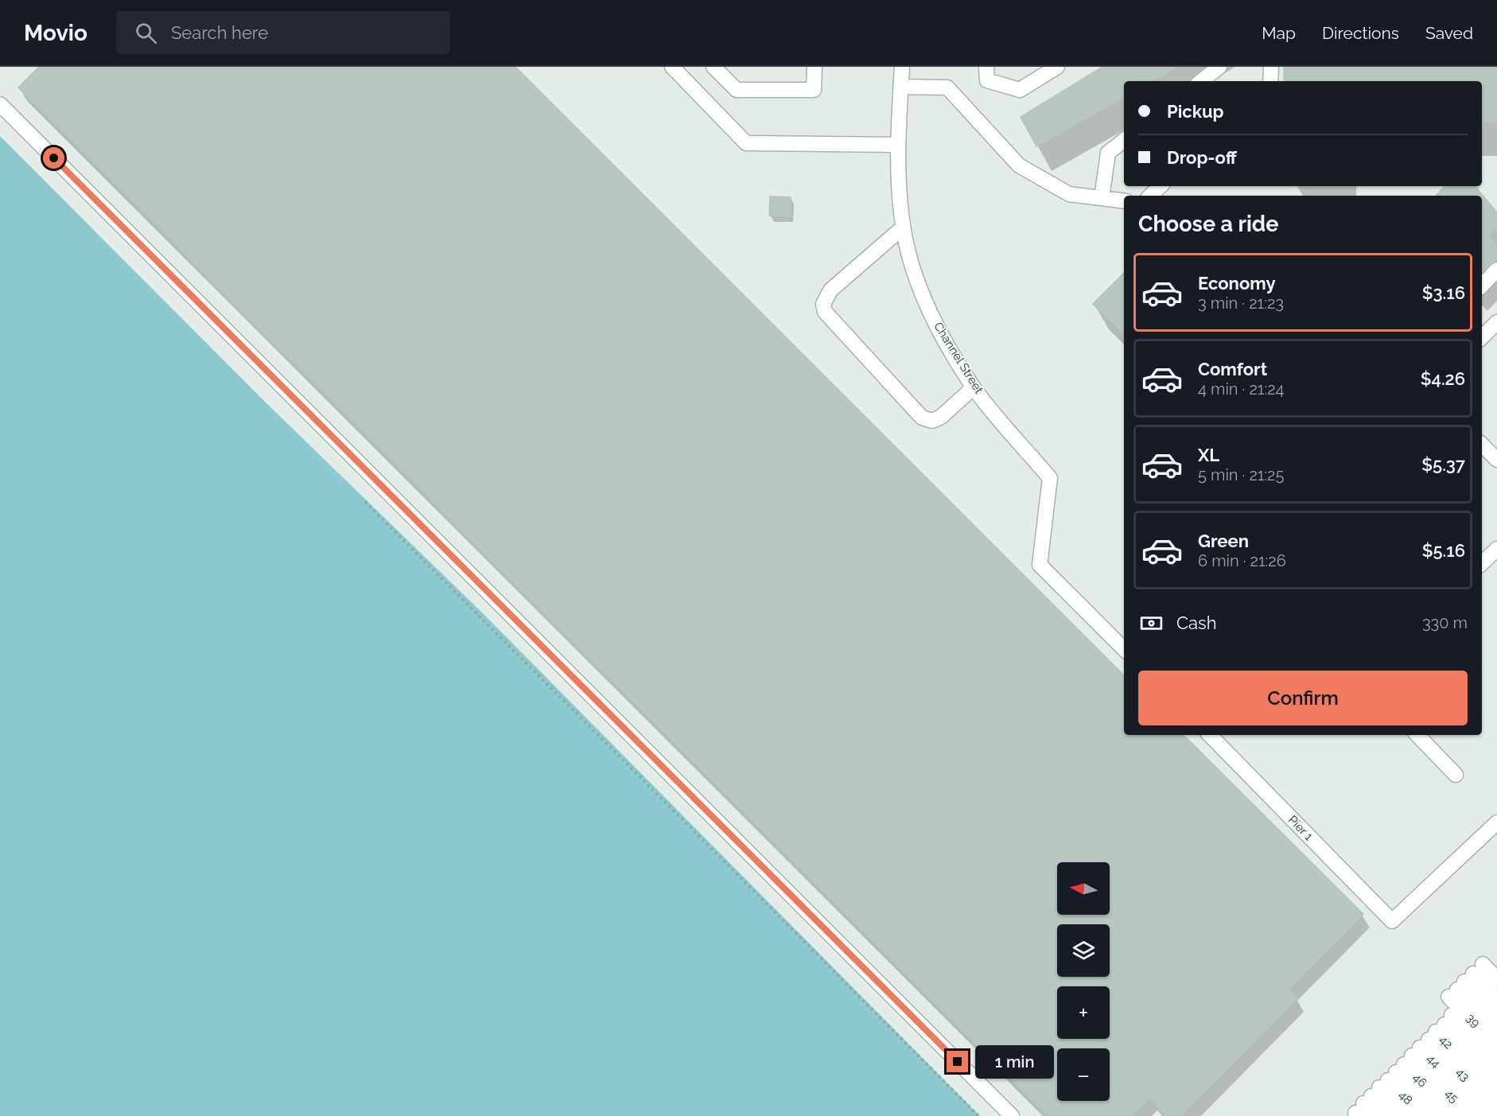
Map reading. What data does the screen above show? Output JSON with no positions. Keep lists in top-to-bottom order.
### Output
{
  "streets": {
    "street": [
      "Channel Street",
      "Pier 1",
      "39",
      "42",
      "44",
      "43",
      "46",
      "45",
      "48"
    ]
  },
  "crossings": [
    ["42", "44"],
    ["42", "43"],
    ["42", "46"],
    ["42", "45"],
    ["42", "48"],
    ["44", "43"],
    ["44", "46"],
    ["44", "45"],
    ["44", "48"],
    ["43", "46"],
    ["43", "45"],
    ["43", "48"],
    ["46", "45"],
    ["46", "48"],
    ["45", "48"]
  ],
  "north": "left",
  "page": {
    "header": "Movio",
    "search": "Search here",
    "nav": ["Map", "Directions", "Saved"],
    "banner": ["Pickup", "Drop-off"],
    "heading": "Choose a ride",
    "list": [
      {
        "name": "Economy",
        "note": "3 min · 21:23",
        "value": "$3.16"
      },
      {
        "name": "Comfort",
        "note": "4 min · 21:24",
        "value": "$4.26"
      },
      {
        "name": "XL",
        "note": "5 min · 21:25",
        "value": "$5.37"
      },
      {
        "name": "Green",
        "note": "6 min · 21:26",
        "value": "$5.16"
      }
    ],
    "pay": ["Cash", "330 m"],
    "buttons": "Confirm",
    "map_buttons": ["+", "−"],
    "bubble": "1 min"
  }
}
